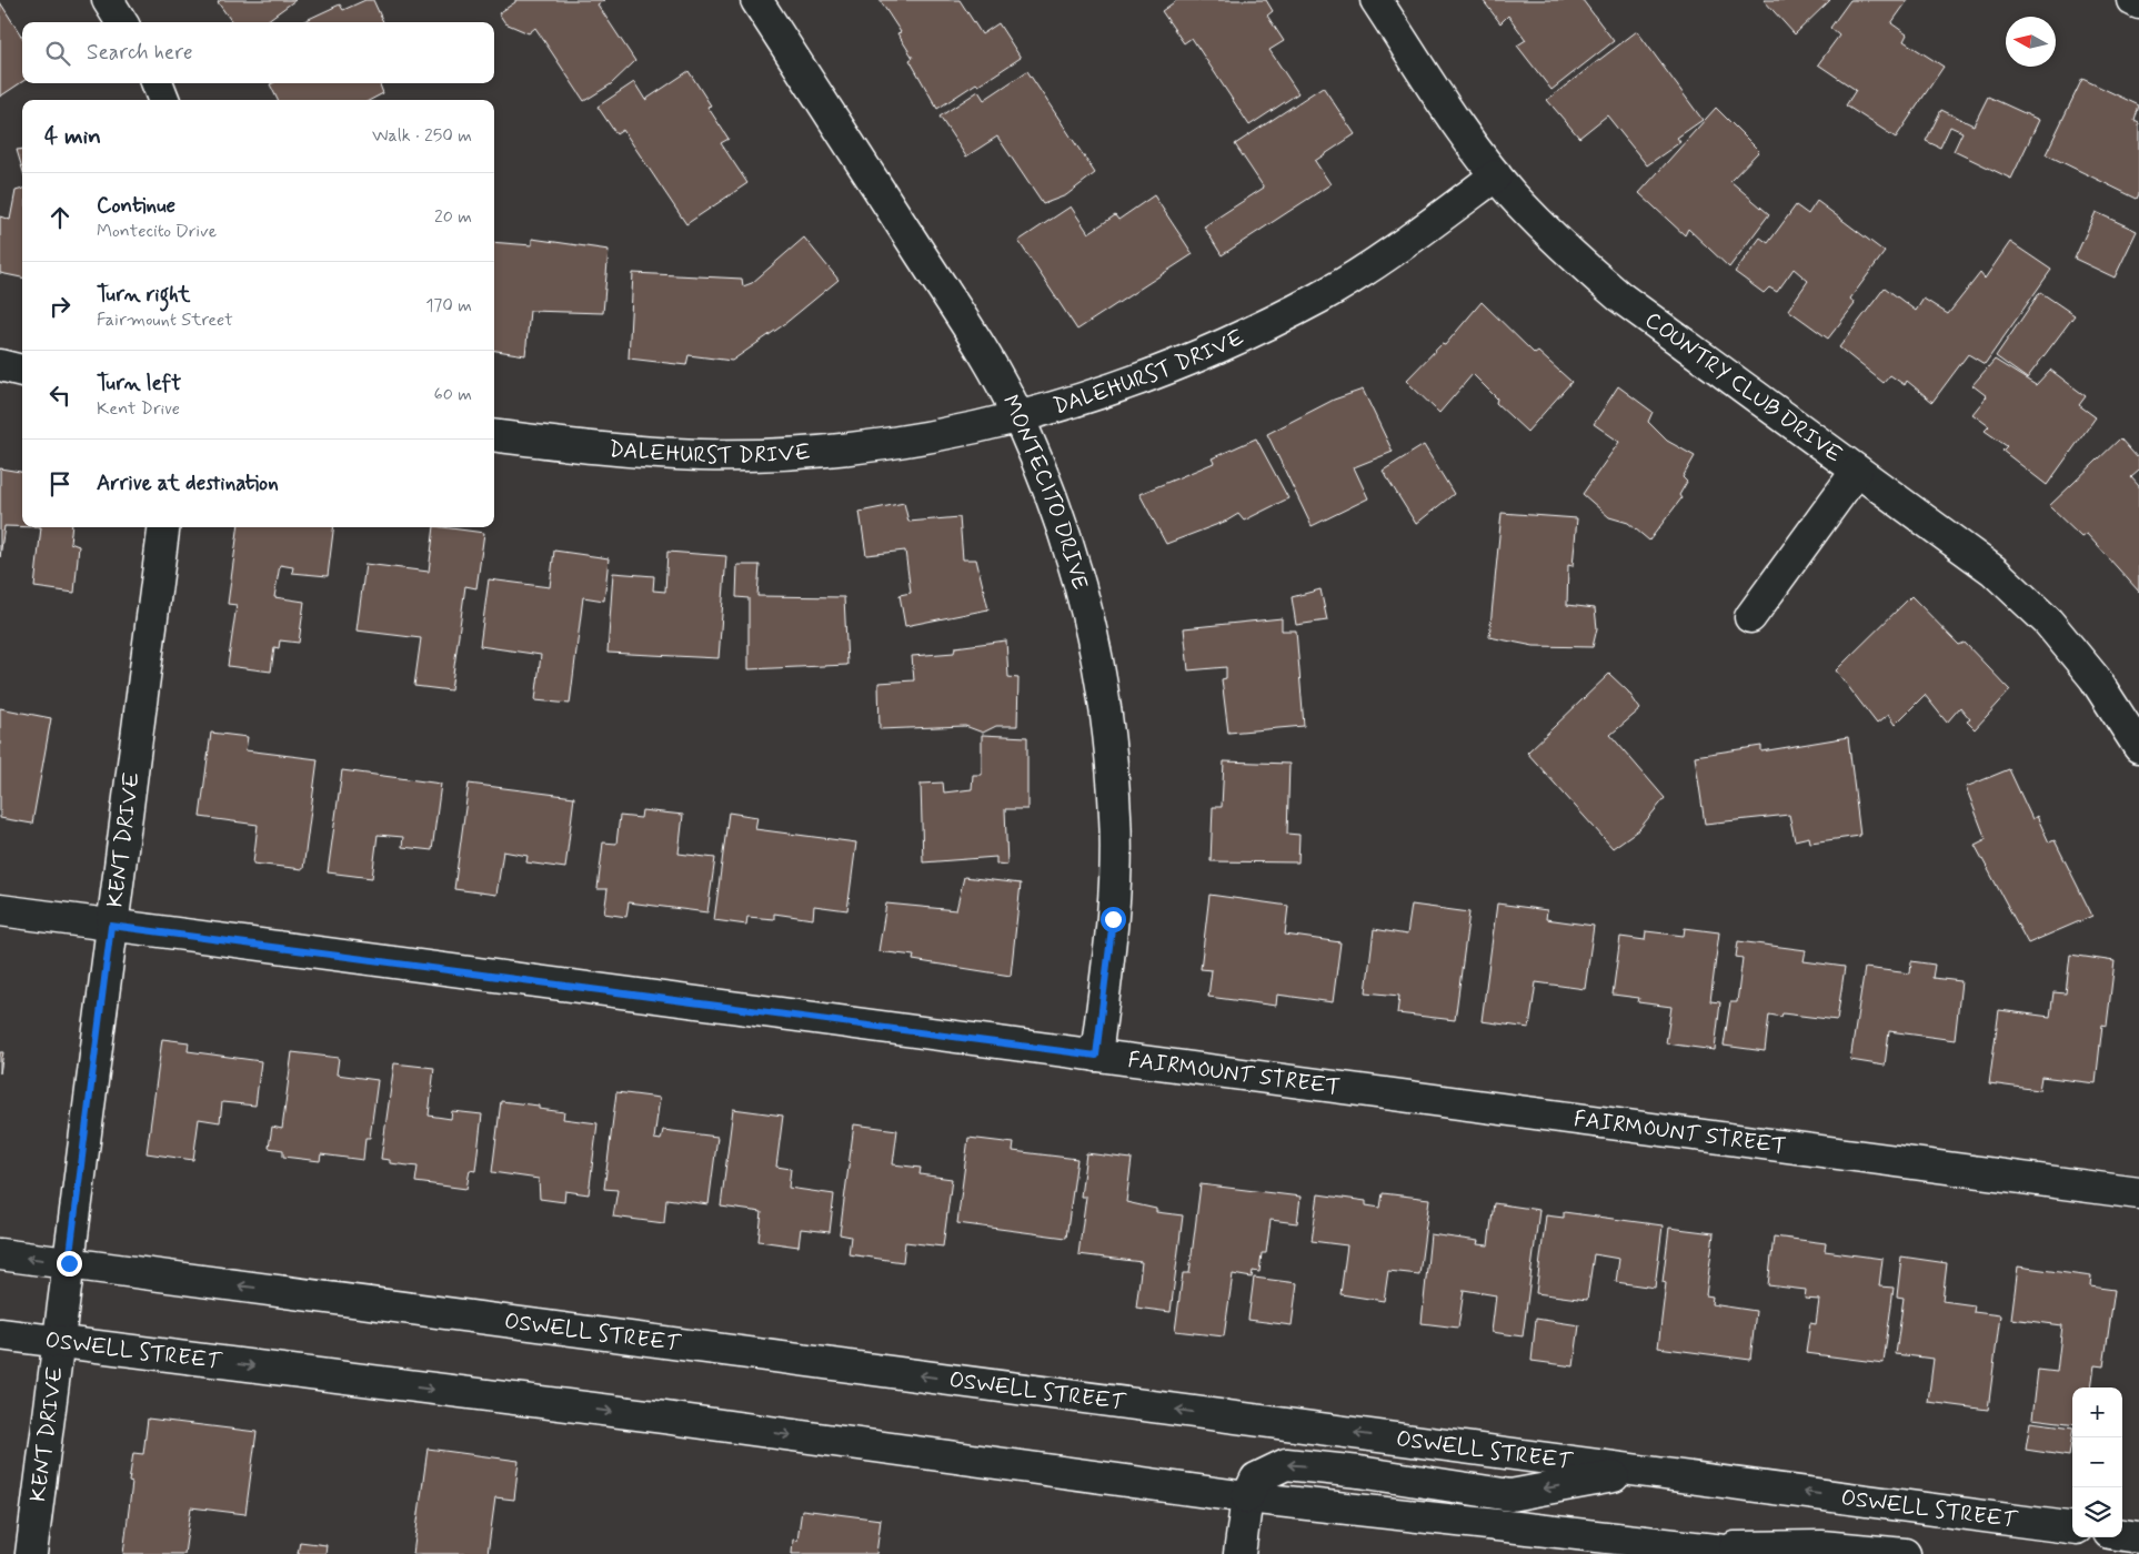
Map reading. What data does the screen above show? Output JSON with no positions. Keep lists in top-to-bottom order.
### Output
{
  "streets": {
    "street": [
      "DALEHURST DRIVE",
      "COUNTRY CLUB DRIVE",
      "MONTECITO DRIVE",
      "KENT DRIVE",
      "FAIRMOUNT STREET",
      "OSWELL STREET"
    ]
  },
  "crossings": [
    ["DALEHURST DRIVE", "COUNTRY CLUB DRIVE"],
    ["DALEHURST DRIVE", "MONTECITO DRIVE"],
    ["MONTECITO DRIVE", "FAIRMOUNT STREET"],
    ["KENT DRIVE", "FAIRMOUNT STREET"],
    ["KENT DRIVE", "OSWELL STREET"]
  ],
  "north": "left",
  "page": {
    "search": "Search here",
    "heading": ["4 min", "Walk · 250 m"],
    "list": [
      ["Continue", "Montecito Drive", "20 m"],
      ["Turn right", "Fairmount Street", "170 m"],
      ["Turn left", "Kent Drive", "60 m"],
      "Arrive at destination"
    ],
    "map_buttons": ["+", "−"]
  }
}
